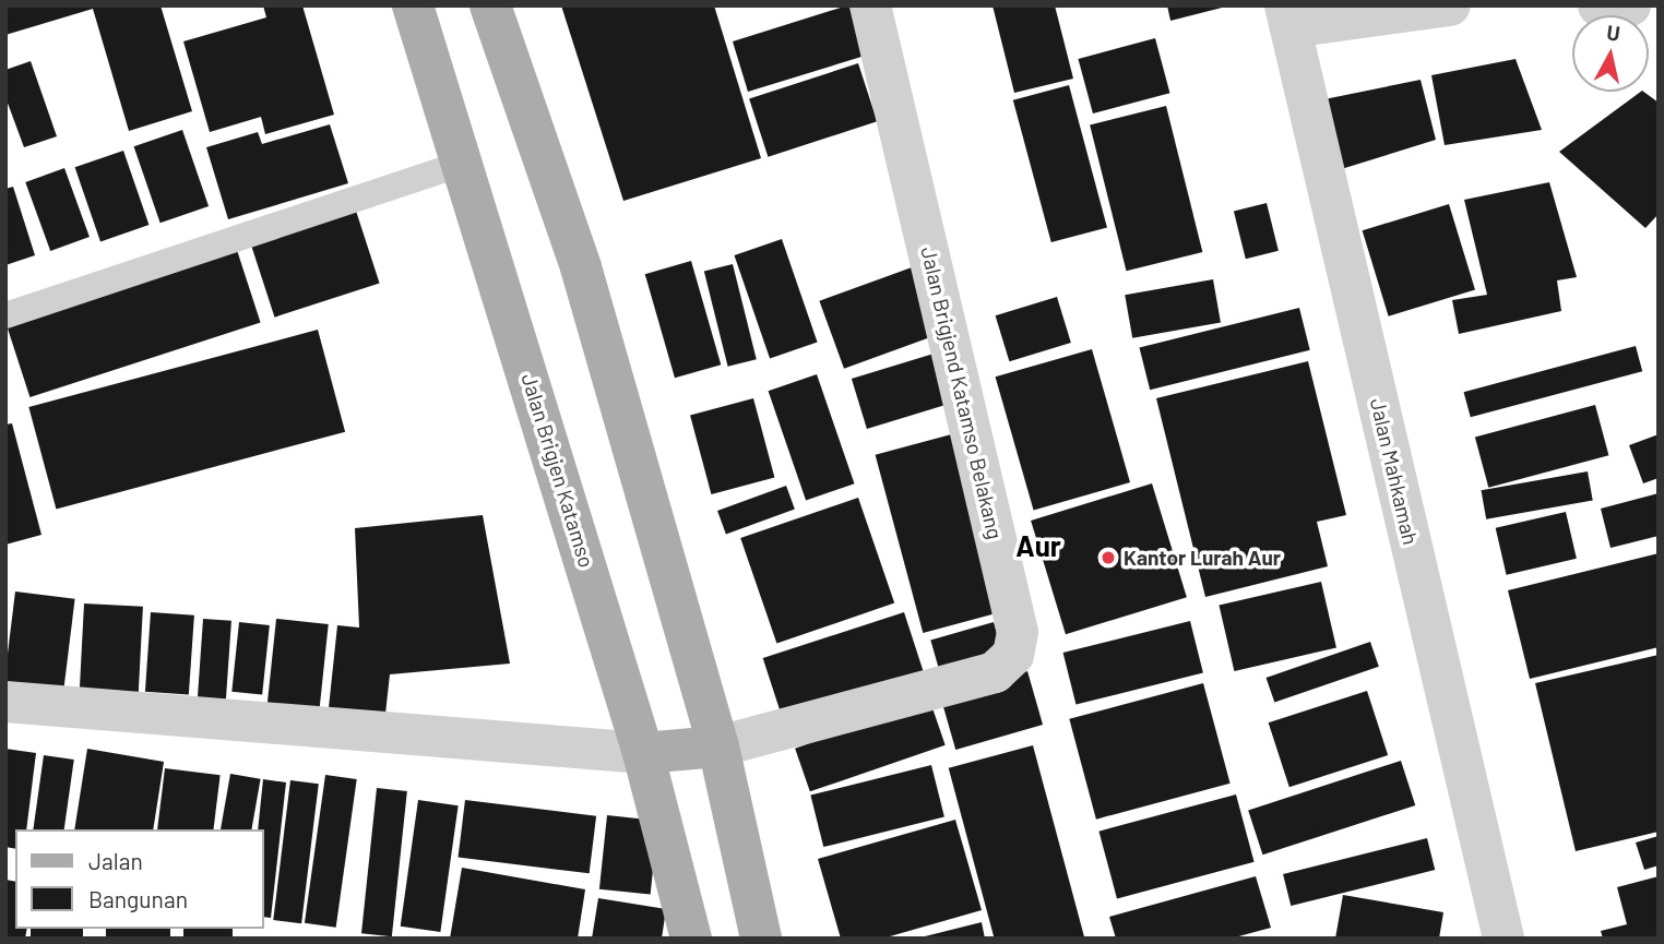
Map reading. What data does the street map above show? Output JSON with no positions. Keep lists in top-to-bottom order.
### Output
{
  "streets": {
    "main road": ["Jalan Brigjen Katamso"],
    "street": ["Jalan Brigjend Katamso Belakang", "Jalan Mahkamah"]
  },
  "districts": ["Aur"],
  "places": ["Kantor Lurah Aur"],
  "legend": ["Jalan", "Bangunan"],
  "north": "top"
}
